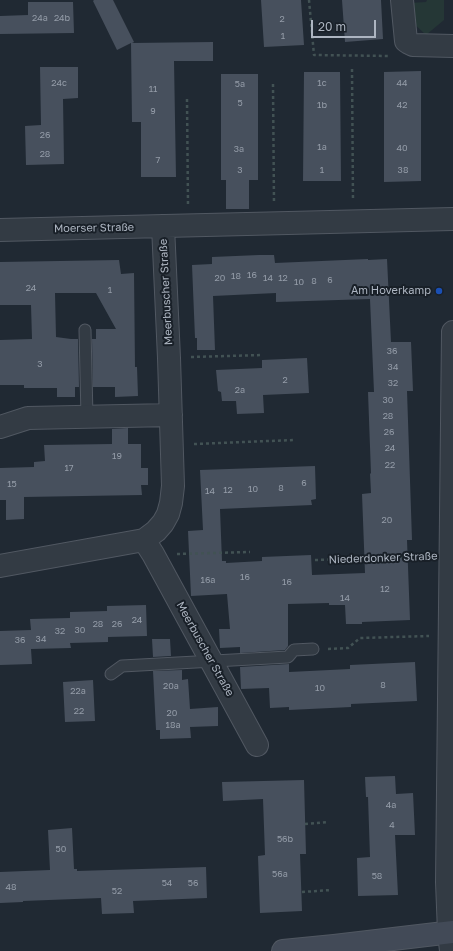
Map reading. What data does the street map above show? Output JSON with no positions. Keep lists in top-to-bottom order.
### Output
{
  "streets": {
    "street": ["Moerser Straße", "Meerbuscher Straße", "Niederdonker Straße"]
  },
  "crossings": [
    ["Moerser Straße", "Meerbuscher Straße"]
  ],
  "places": ["Am Hoverkamp"],
  "house_numbers": [
    "24a",
    "24b",
    "2",
    "1",
    "24c",
    "1c",
    "44",
    "5a",
    "11",
    "5",
    "1b",
    "42",
    "9",
    "26",
    "1a",
    "40",
    "3a",
    "28",
    "7",
    "3",
    "1",
    "38",
    "16",
    "18",
    "20",
    "14",
    "12",
    "6",
    "8",
    "10",
    "24",
    "1",
    "36",
    "3",
    "34",
    "2",
    "32",
    "2a",
    "30",
    "28",
    "26",
    "24",
    "19",
    "22",
    "17",
    "6",
    "15",
    "8",
    "10",
    "12",
    "14",
    "20",
    "16",
    "16a",
    "16",
    "12",
    "14",
    "24",
    "28",
    "26",
    "30",
    "32",
    "34",
    "36",
    "8",
    "20a",
    "10",
    "22a",
    "22",
    "20",
    "18a",
    "4a",
    "4",
    "56b",
    "50",
    "56a",
    "58",
    "54",
    "56",
    "48",
    "52"
  ],
  "scale_bar": "20 m"
}
